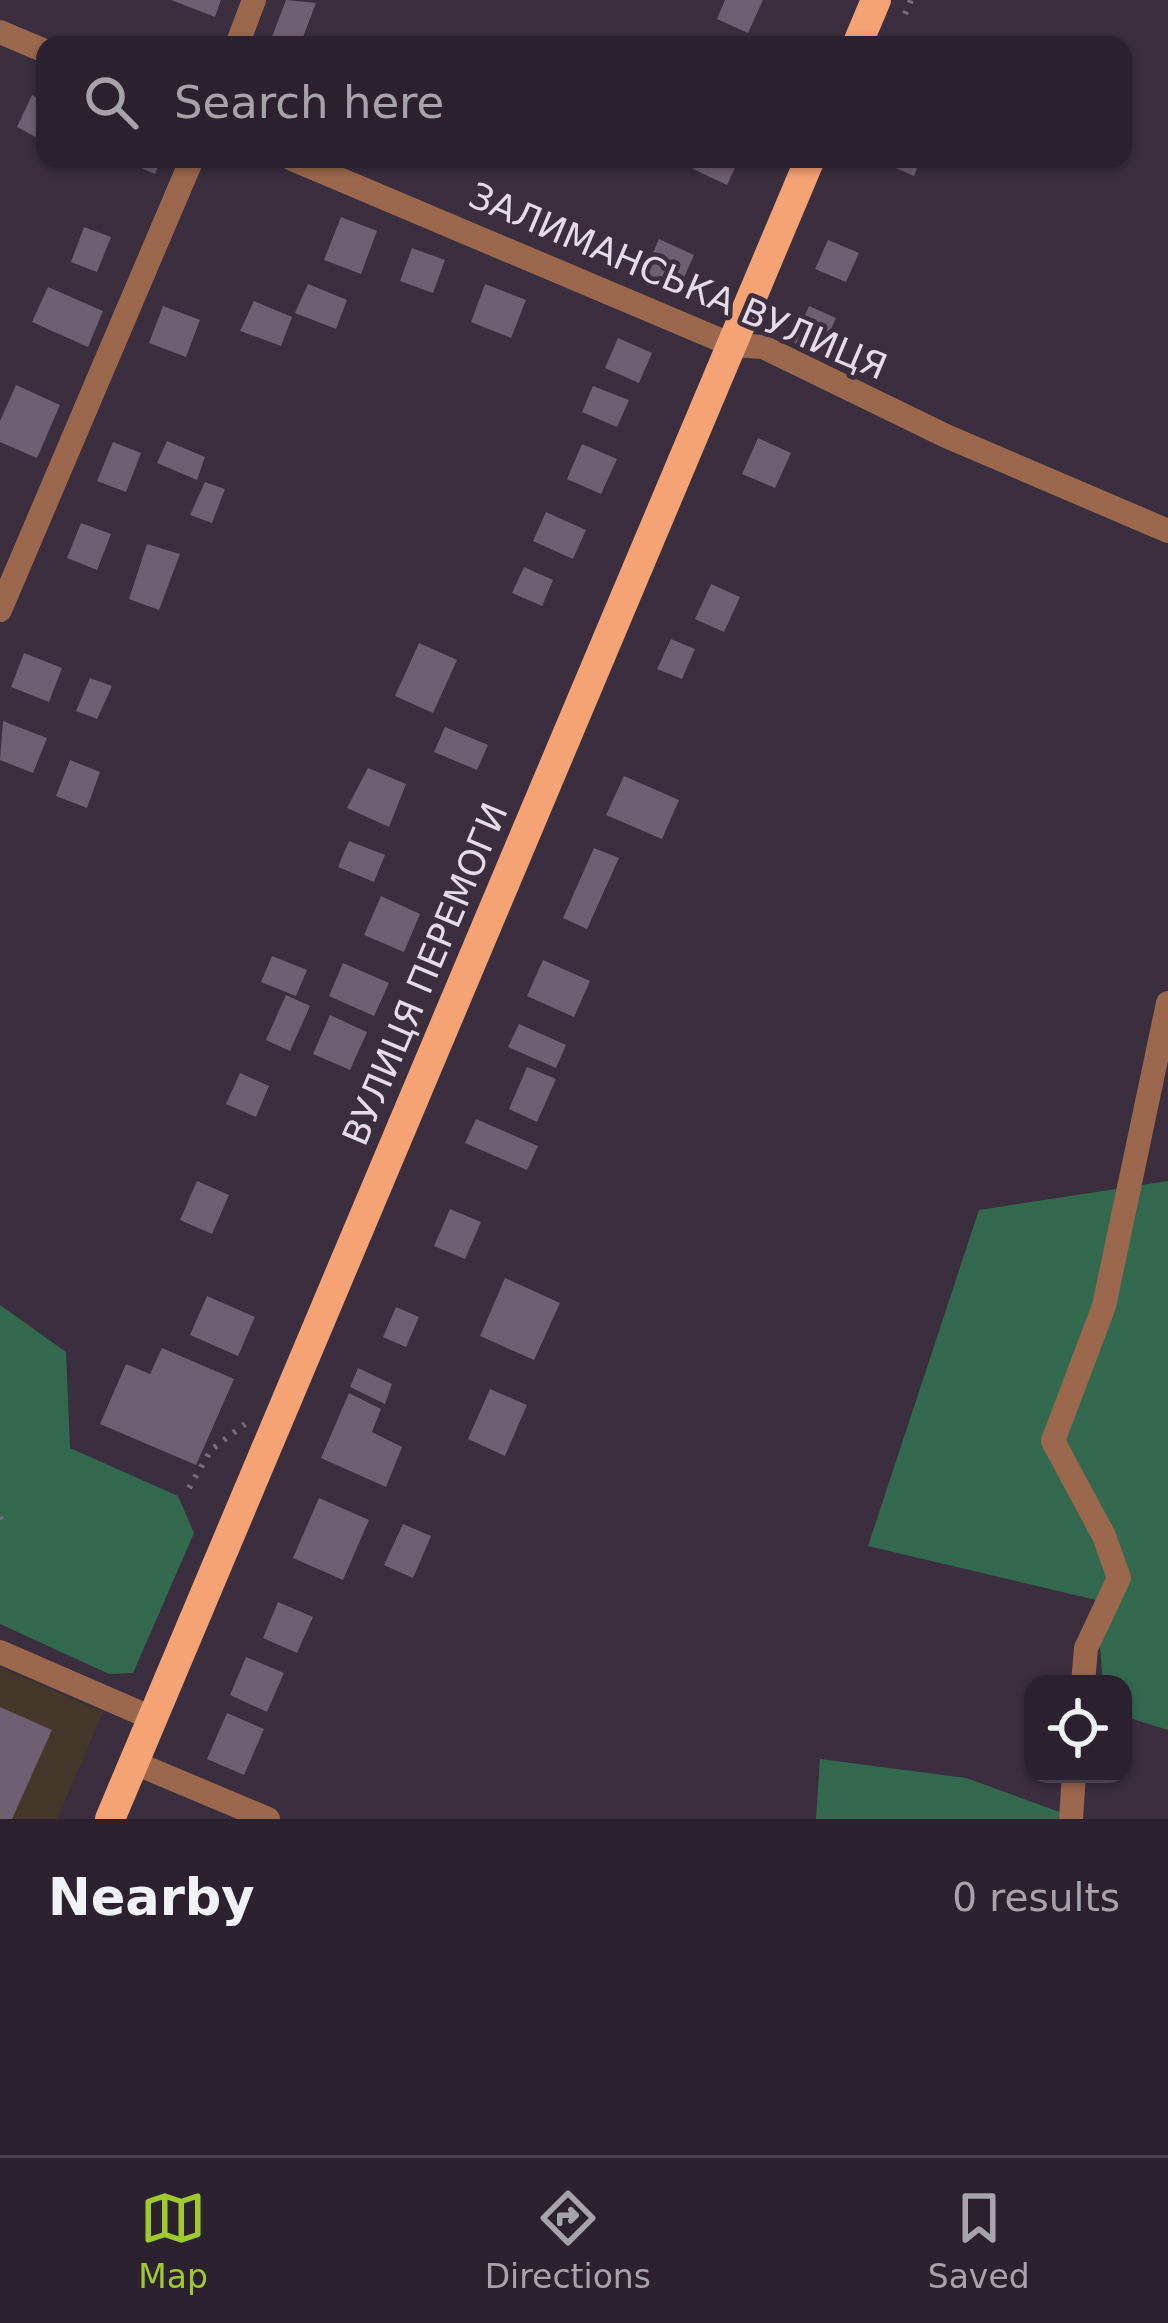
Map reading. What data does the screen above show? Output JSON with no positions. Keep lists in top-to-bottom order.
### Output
{
  "streets": {
    "main road": ["ВУЛИЦЯ ПЕРЕМОГИ"],
    "street": ["ЗАЛИМАНСЬКА ВУЛИЦЯ"]
  },
  "crossings": [
    ["ЗАЛИМАНСЬКА ВУЛИЦЯ", "ВУЛИЦЯ ПЕРЕМОГИ"]
  ],
  "page": {
    "search": "Search here",
    "heading": ["Nearby", "0 results"],
    "nav": ["Map", "Directions", "Saved"]
  }
}
